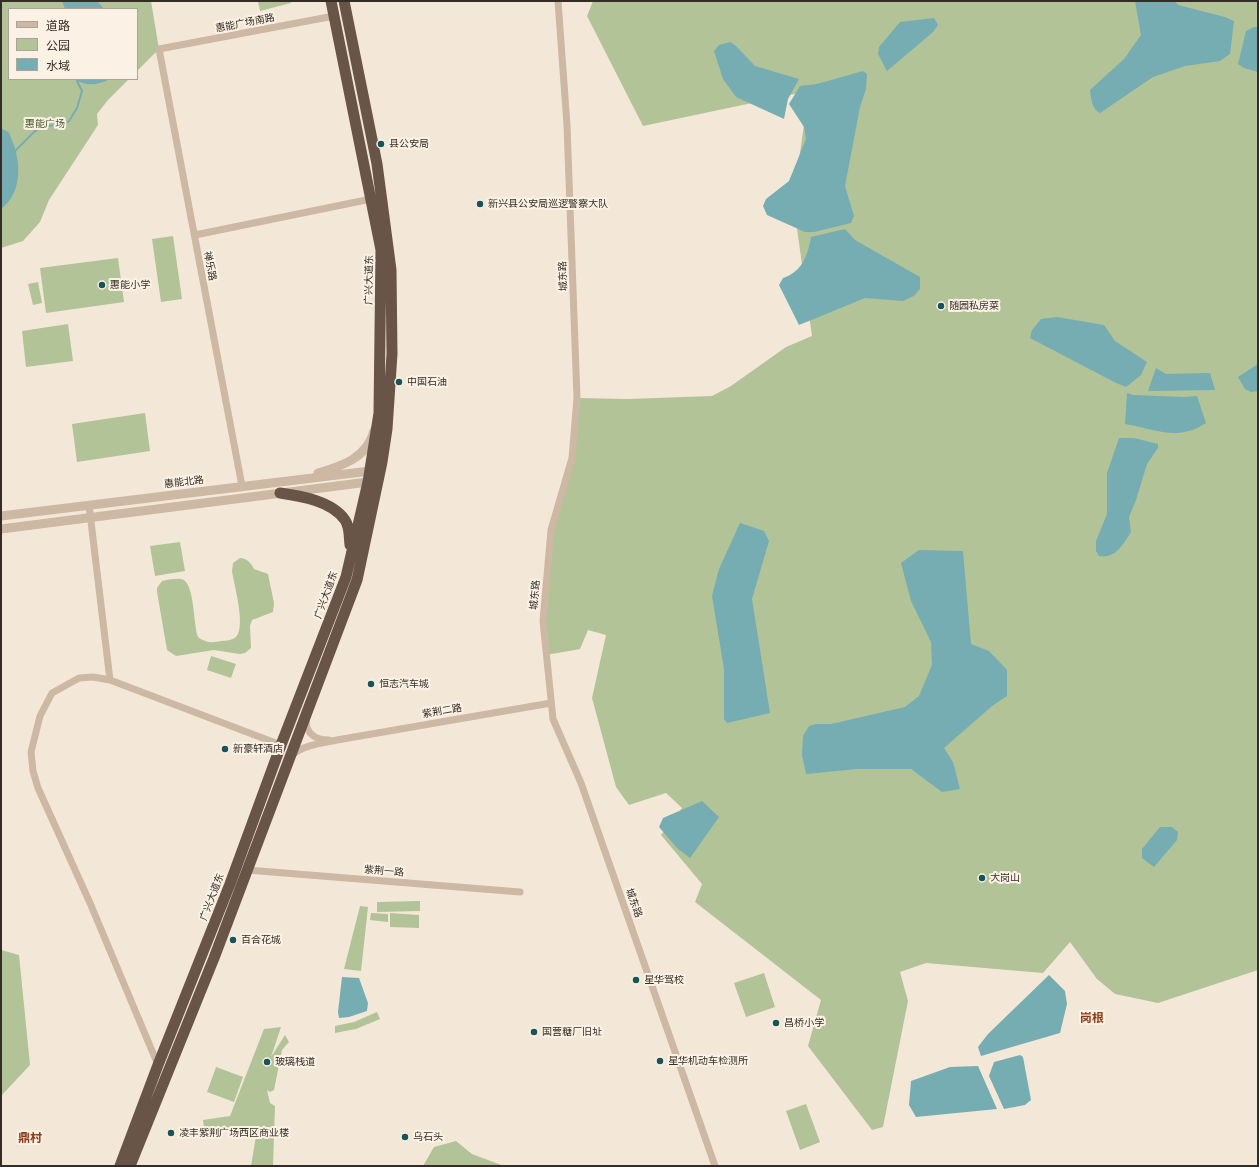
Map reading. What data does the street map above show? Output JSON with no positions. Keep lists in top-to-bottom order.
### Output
{
  "streets": {
    "highway": ["广兴大道东"],
    "street": [
      "惠能广场南路",
      "禅乐路",
      "城东路",
      "惠能北路",
      "紫荆二路",
      "紫荆一路"
    ]
  },
  "crossings": [
    ["惠能广场南路", "禅乐路"],
    ["惠能广场南路", "广兴大道东"],
    ["禅乐路", "惠能北路"],
    ["城东路", "紫荆二路"],
    ["广兴大道东", "惠能北路"],
    ["广兴大道东", "紫荆二路"],
    ["广兴大道东", "紫荆一路"]
  ],
  "districts": ["岗根", "鼎村"],
  "parks": ["惠能广场"],
  "places": [
    "县公安局",
    "新兴县公安局巡逻警察大队",
    "惠能小学",
    "随园私房菜",
    "中国石油",
    "恒志汽车城",
    "新豪轩酒店",
    "大岗山",
    "百合花城",
    "星华驾校",
    "昌桥小学",
    "国营糖厂旧址",
    "星华机动车检测所",
    "玻璃栈道",
    "凌丰紫荆广场西区商业楼",
    "乌石头"
  ],
  "legend": ["道路", "公园", "水域"]
}
